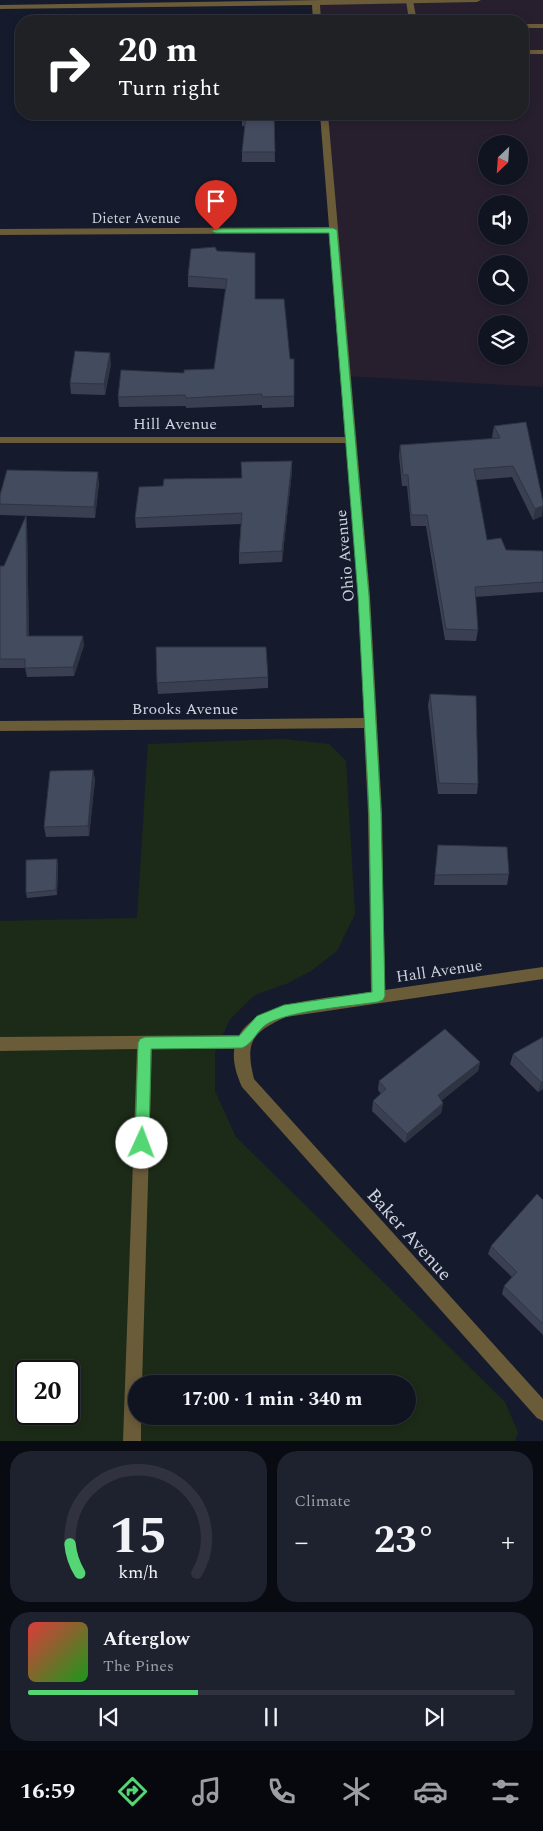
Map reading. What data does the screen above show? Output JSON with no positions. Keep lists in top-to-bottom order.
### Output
{
  "streets": {
    "street": [
      "Dieter Avenue",
      "Hill Avenue",
      "Ohio Avenue",
      "Brooks Avenue",
      "Hall Avenue",
      "Baker Avenue"
    ]
  },
  "crossings": [
    ["Dieter Avenue", "Ohio Avenue"],
    ["Hill Avenue", "Ohio Avenue"],
    ["Ohio Avenue", "Brooks Avenue"],
    ["Ohio Avenue", "Hall Avenue"],
    ["Hall Avenue", "Baker Avenue"]
  ],
  "north": "bottom left",
  "page": {
    "turn": ["20 m", "Turn right"],
    "limit": "20",
    "trip": "17:00 · 1 min · 340 m",
    "tile": "Climate",
    "heat": ["−", "23°", "+"],
    "song": ["Afterglow", "The Pines"],
    "tabs": "16:59",
    "gauge": ["15", "km/h"]
  }
}
